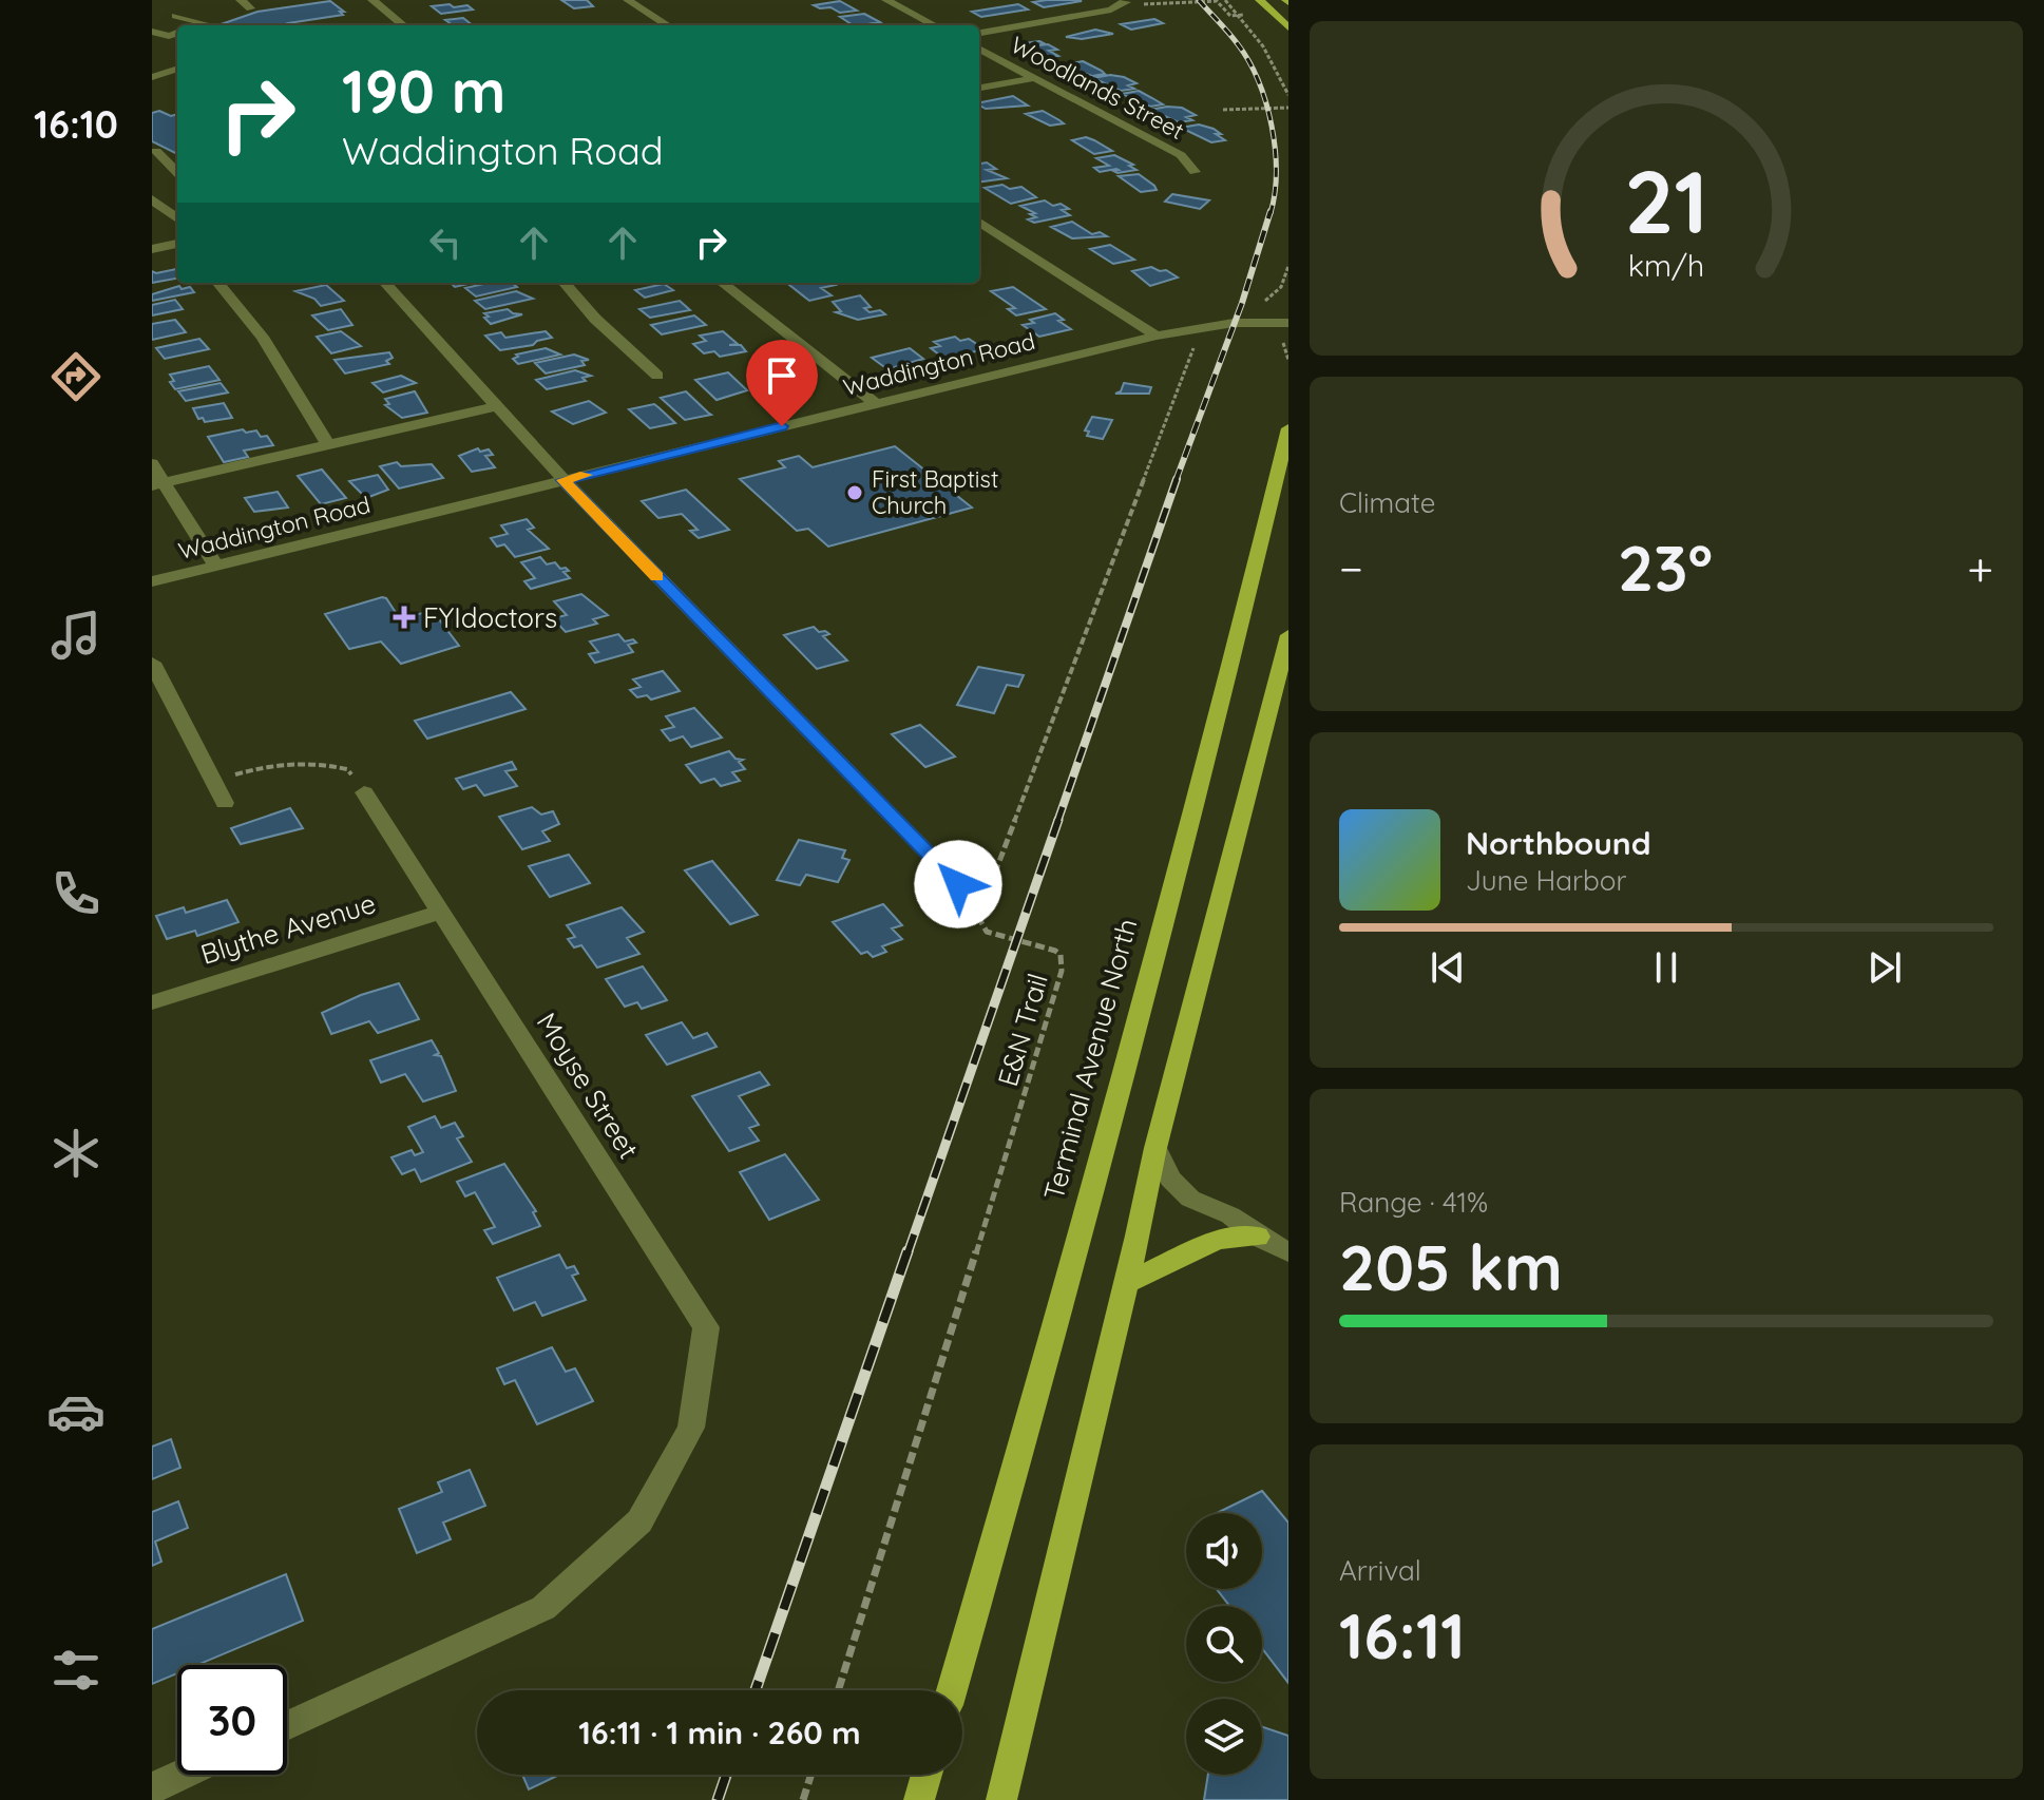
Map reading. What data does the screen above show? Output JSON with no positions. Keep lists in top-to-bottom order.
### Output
{
  "streets": {
    "main road": ["Terminal Avenue North"],
    "street": [
      "Woodlands Street",
      "Waddington Road",
      "Blythe Avenue",
      "Moyse Street"
    ],
    "path": ["E&N Trail"]
  },
  "crossings": [
    ["Blythe Avenue", "Moyse Street"]
  ],
  "places": {
    "other": ["First Baptist Church"],
    "health": ["FYIdoctors"]
  },
  "page": {
    "tabs": "16:10",
    "turn": ["190 m", "Waddington Road"],
    "tile": [
      "Climate",
      ["Range · 41%", "205 km"],
      ["Arrival", "16:11"]
    ],
    "heat": ["−", "23°", "+"],
    "song": ["Northbound", "June Harbor"],
    "limit": "30",
    "trip": "16:11 · 1 min · 260 m",
    "gauge": ["21", "km/h"]
  }
}
